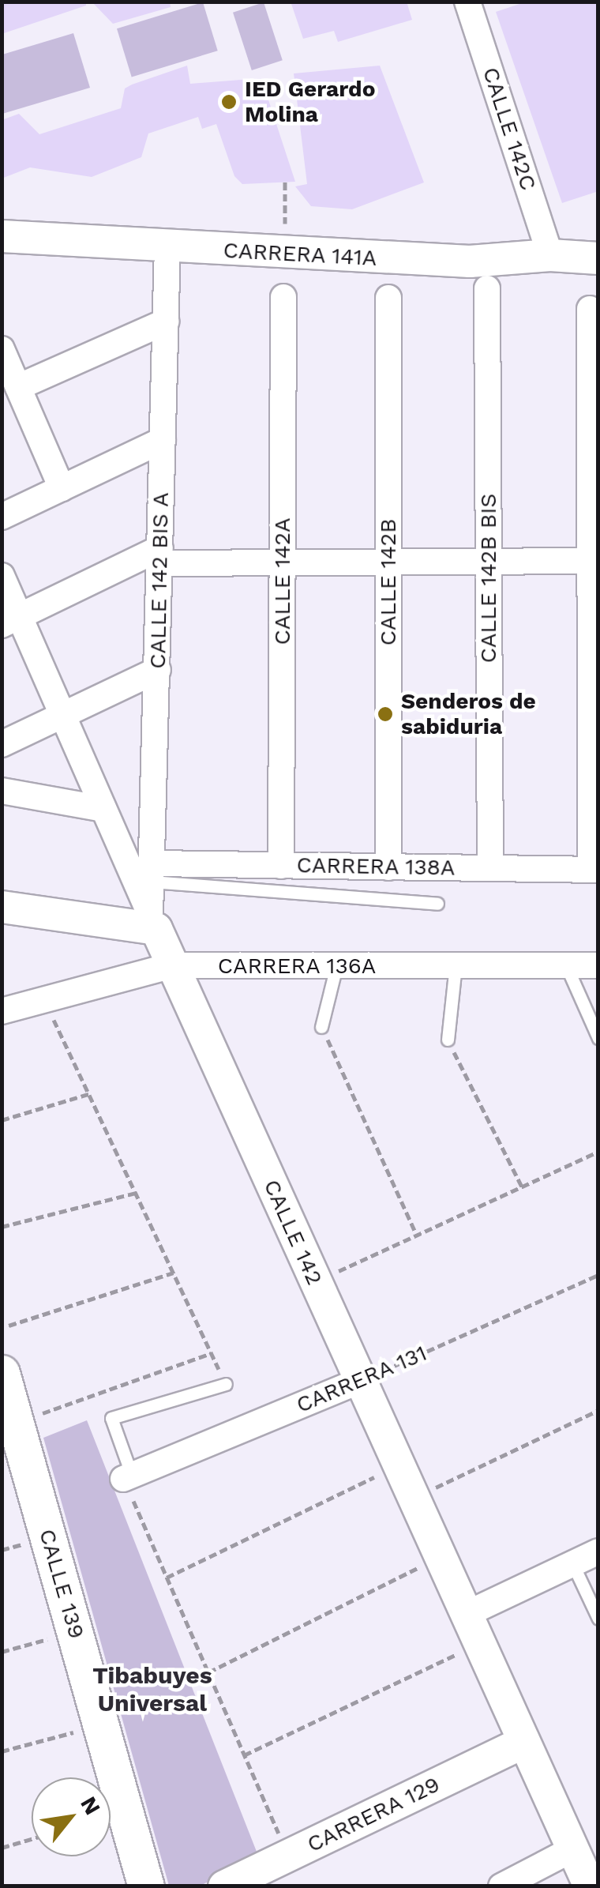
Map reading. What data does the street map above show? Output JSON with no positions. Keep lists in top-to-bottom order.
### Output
{
  "streets": {
    "main road": ["CALLE 139"],
    "street": [
      "CALLE 142C",
      "CARRERA 141A",
      "CALLE 142B BIS",
      "CALLE 142 BIS A",
      "CALLE 142A",
      "CALLE 142B",
      "CARRERA 138A",
      "CARRERA 136A",
      "CALLE 142",
      "CARRERA 131",
      "CARRERA 129"
    ]
  },
  "crossings": [
    ["CALLE 142C", "CARRERA 141A"],
    ["CARRERA 141A", "CALLE 142 BIS A"],
    ["CALLE 142B BIS", "CARRERA 138A"],
    ["CALLE 142 BIS A", "CARRERA 138A"],
    ["CALLE 142 BIS A", "CALLE 142"],
    ["CALLE 142A", "CARRERA 138A"],
    ["CALLE 142B", "CARRERA 138A"],
    ["CARRERA 136A", "CALLE 142"],
    ["CALLE 142", "CARRERA 131"],
    ["CALLE 142", "CARRERA 129"]
  ],
  "districts": ["Tibabuyes Universal"],
  "places": ["IED Gerardo Molina", "Senderos de sabiduria"],
  "north": "top right"
}
